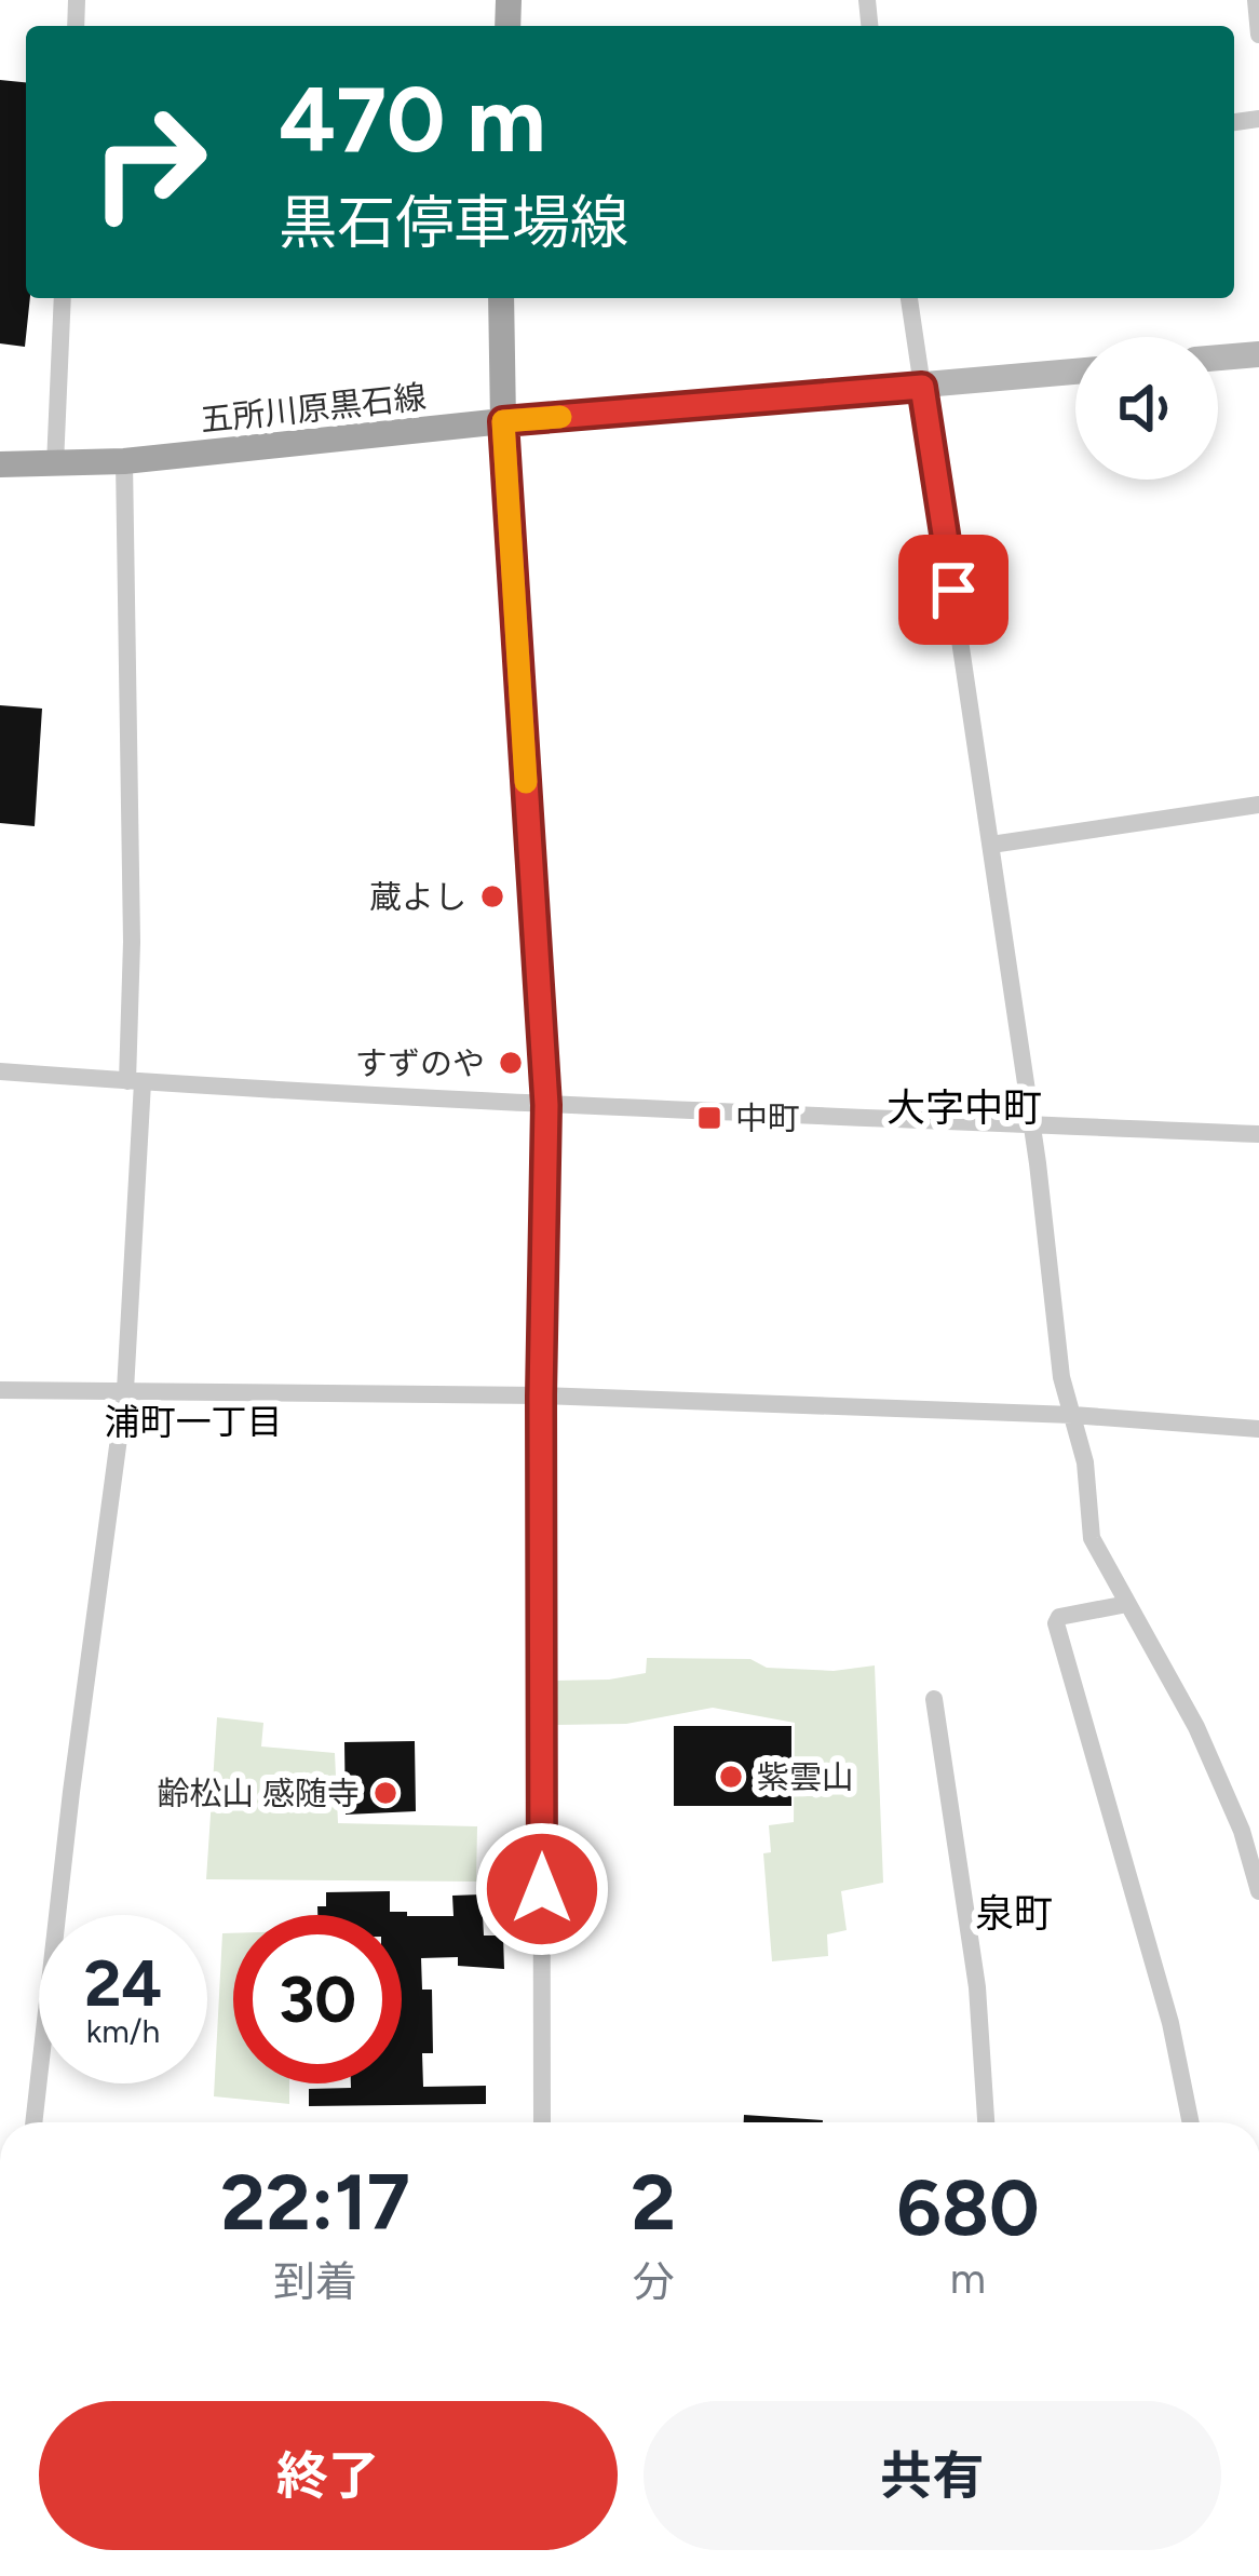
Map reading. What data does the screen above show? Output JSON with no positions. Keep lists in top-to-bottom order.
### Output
{
  "streets": {
    "main road": ["五所川原黒石線"]
  },
  "districts": ["大字中町", "浦町一丁目", "泉町"],
  "places": {
    "other": [
      "蔵よし",
      "すずのや",
      "紫雲山",
      "齢松山 感随寺"
    ],
    "transit": ["中町"]
  },
  "page": {
    "turn": ["470 m", "黒石停車場線"],
    "speed": "24 km/h",
    "limit": "30",
    "eta": [
      "22:17",
      "到着",
      "2",
      "分",
      "680",
      "m"
    ],
    "buttons": ["終了", "共有"]
  }
}
